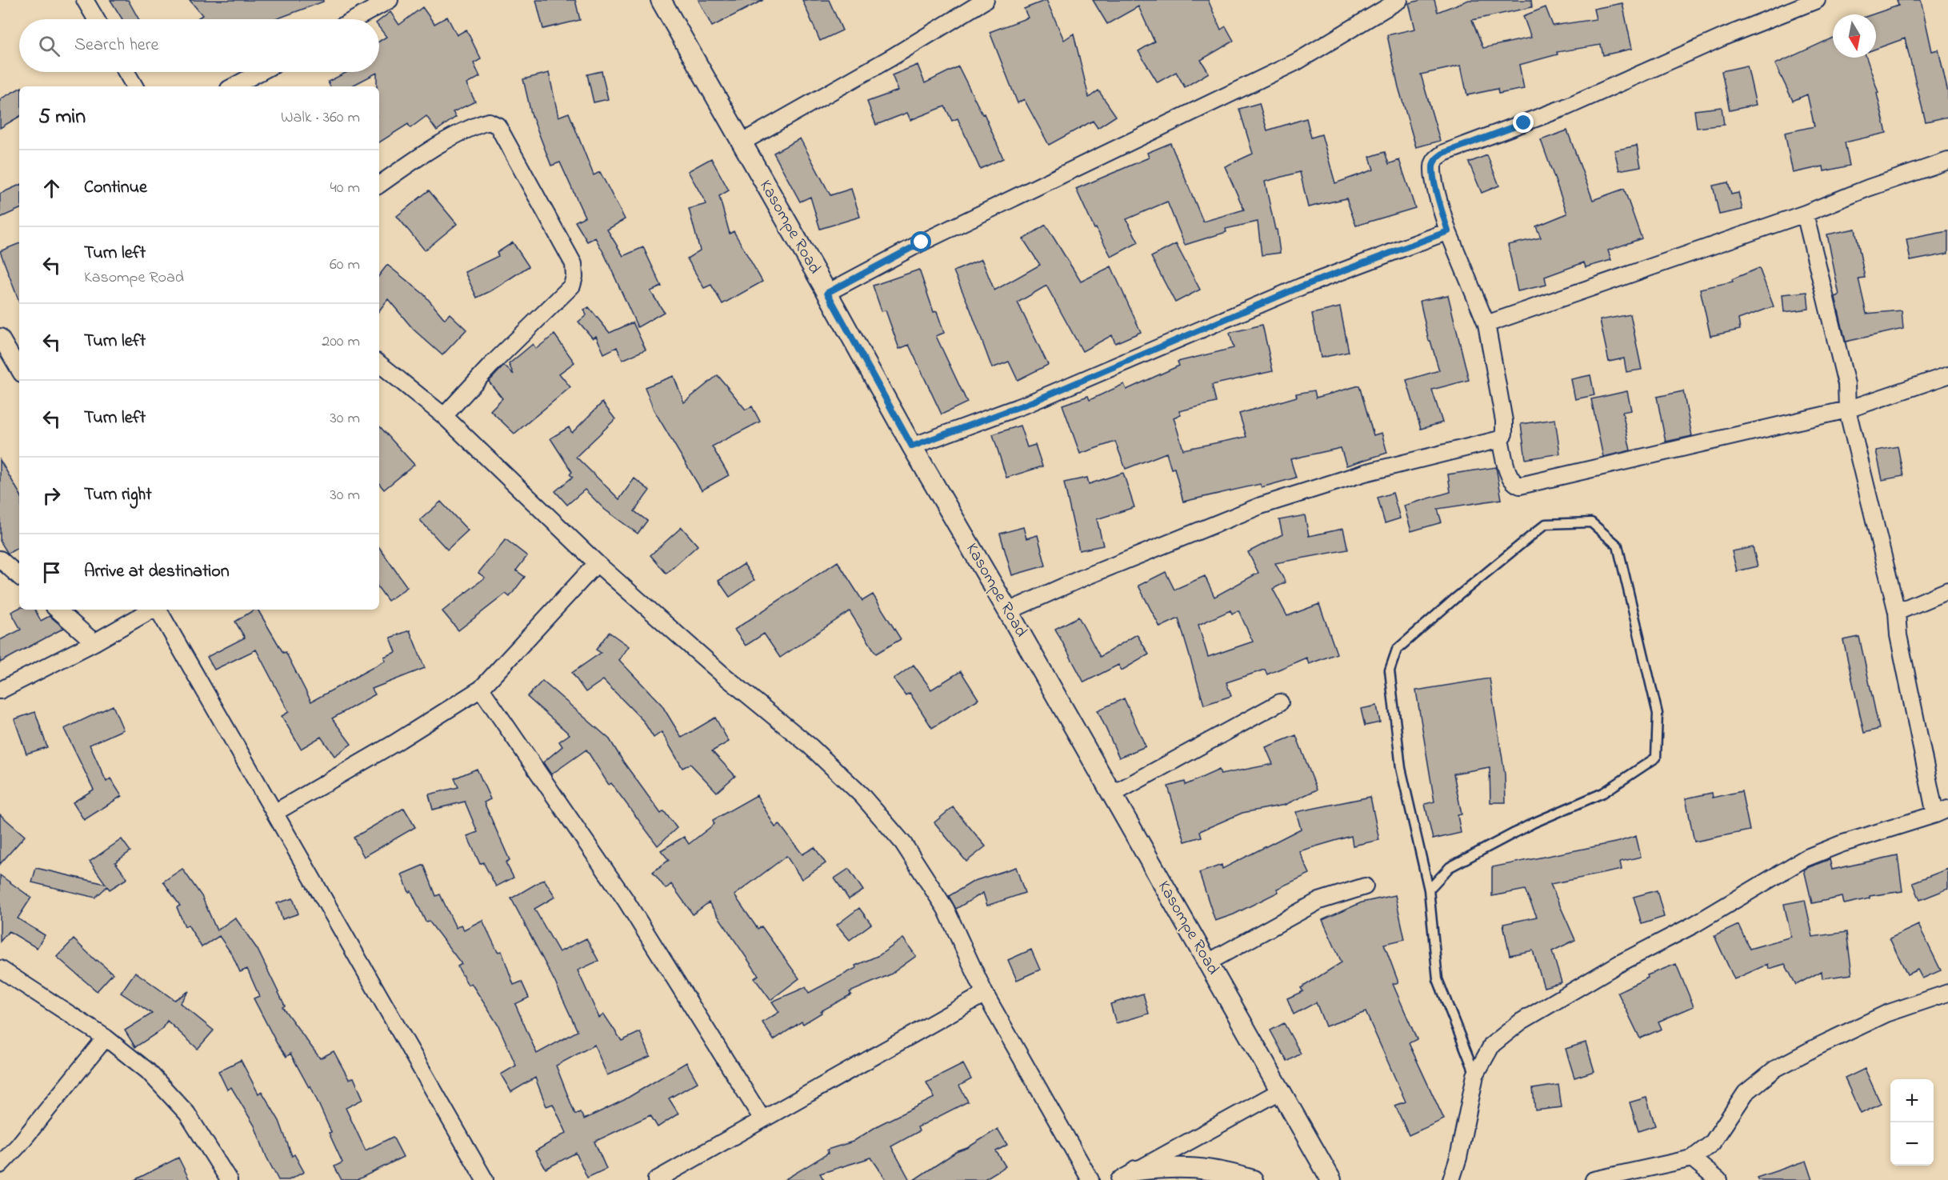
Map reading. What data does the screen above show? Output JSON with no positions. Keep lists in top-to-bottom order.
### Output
{
  "streets": {
    "street": ["Kasompe Road"]
  },
  "north": "bottom",
  "page": {
    "search": "Search here",
    "heading": ["5 min", "Walk · 360 m"],
    "list": [
      ["Continue", "40 m"],
      ["Turn left", "Kasompe Road", "60 m"],
      ["Turn left", "200 m"],
      ["Turn left", "30 m"],
      ["Turn right", "30 m"],
      "Arrive at destination"
    ],
    "map_buttons": ["+", "−"]
  }
}
